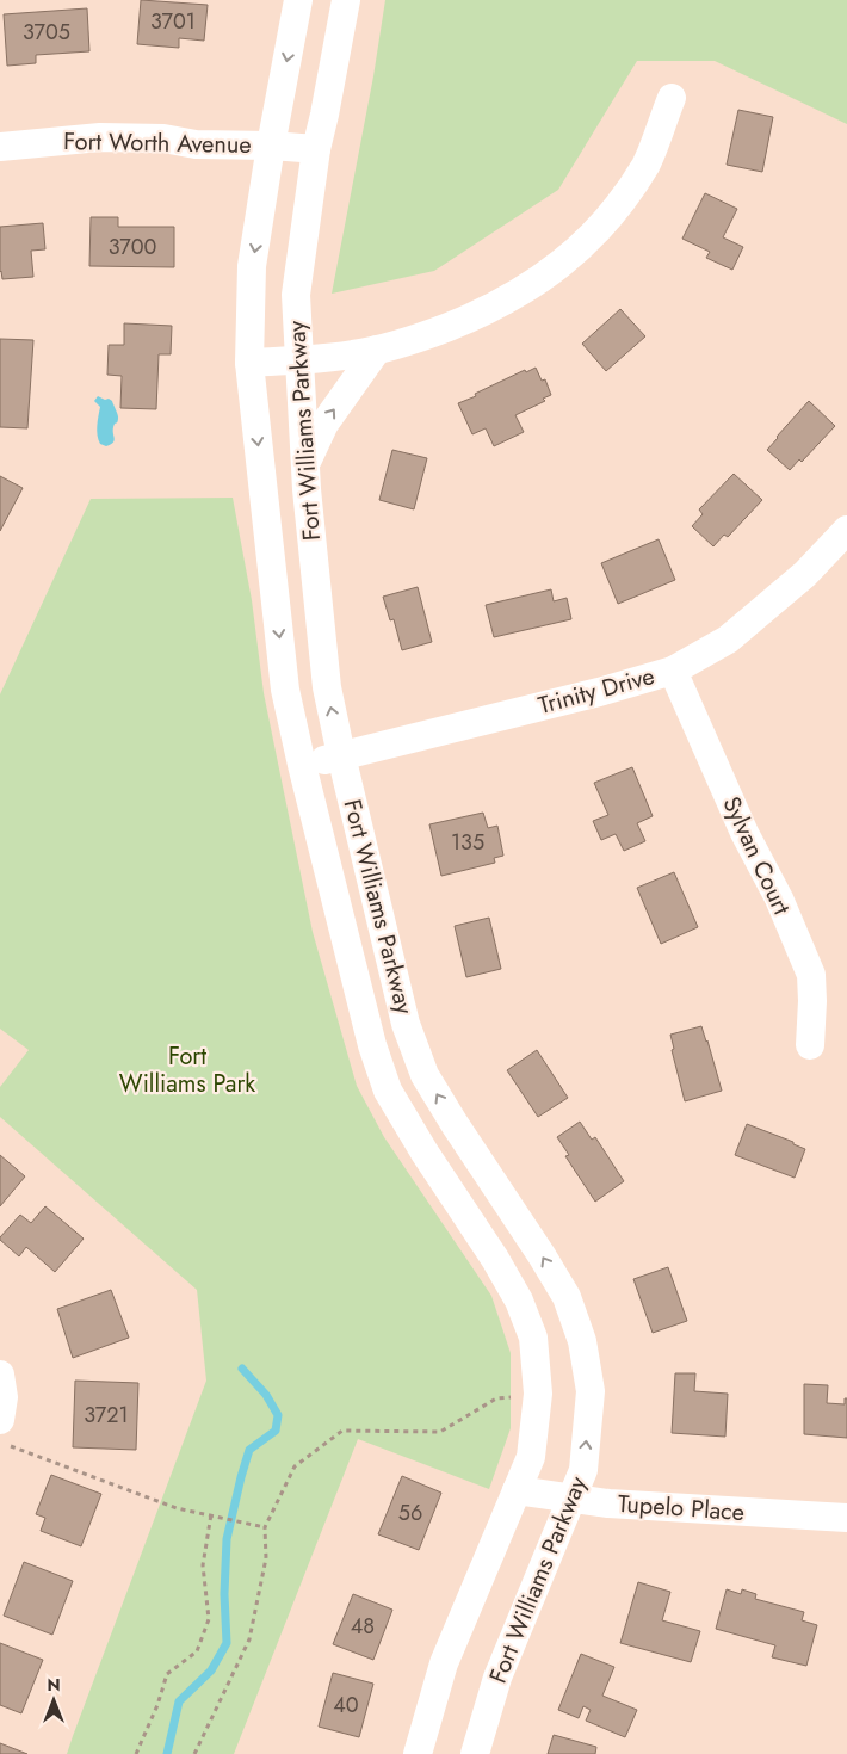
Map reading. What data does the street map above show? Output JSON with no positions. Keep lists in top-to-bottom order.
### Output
{
  "streets": {
    "street": [
      "Fort Worth Avenue",
      "Fort Williams Parkway",
      "Trinity Drive",
      "Sylvan Court",
      "Tupelo Place"
    ]
  },
  "crossings": [
    ["Fort Worth Avenue", "Fort Williams Parkway"],
    ["Fort Williams Parkway", "Trinity Drive"],
    ["Fort Williams Parkway", "Tupelo Place"],
    ["Trinity Drive", "Sylvan Court"]
  ],
  "parks": ["Fort Williams Park"],
  "house_numbers": [
    "3701",
    "3705",
    "3700",
    "135",
    "3721",
    "56",
    "48",
    "40"
  ],
  "north": "top"
}
